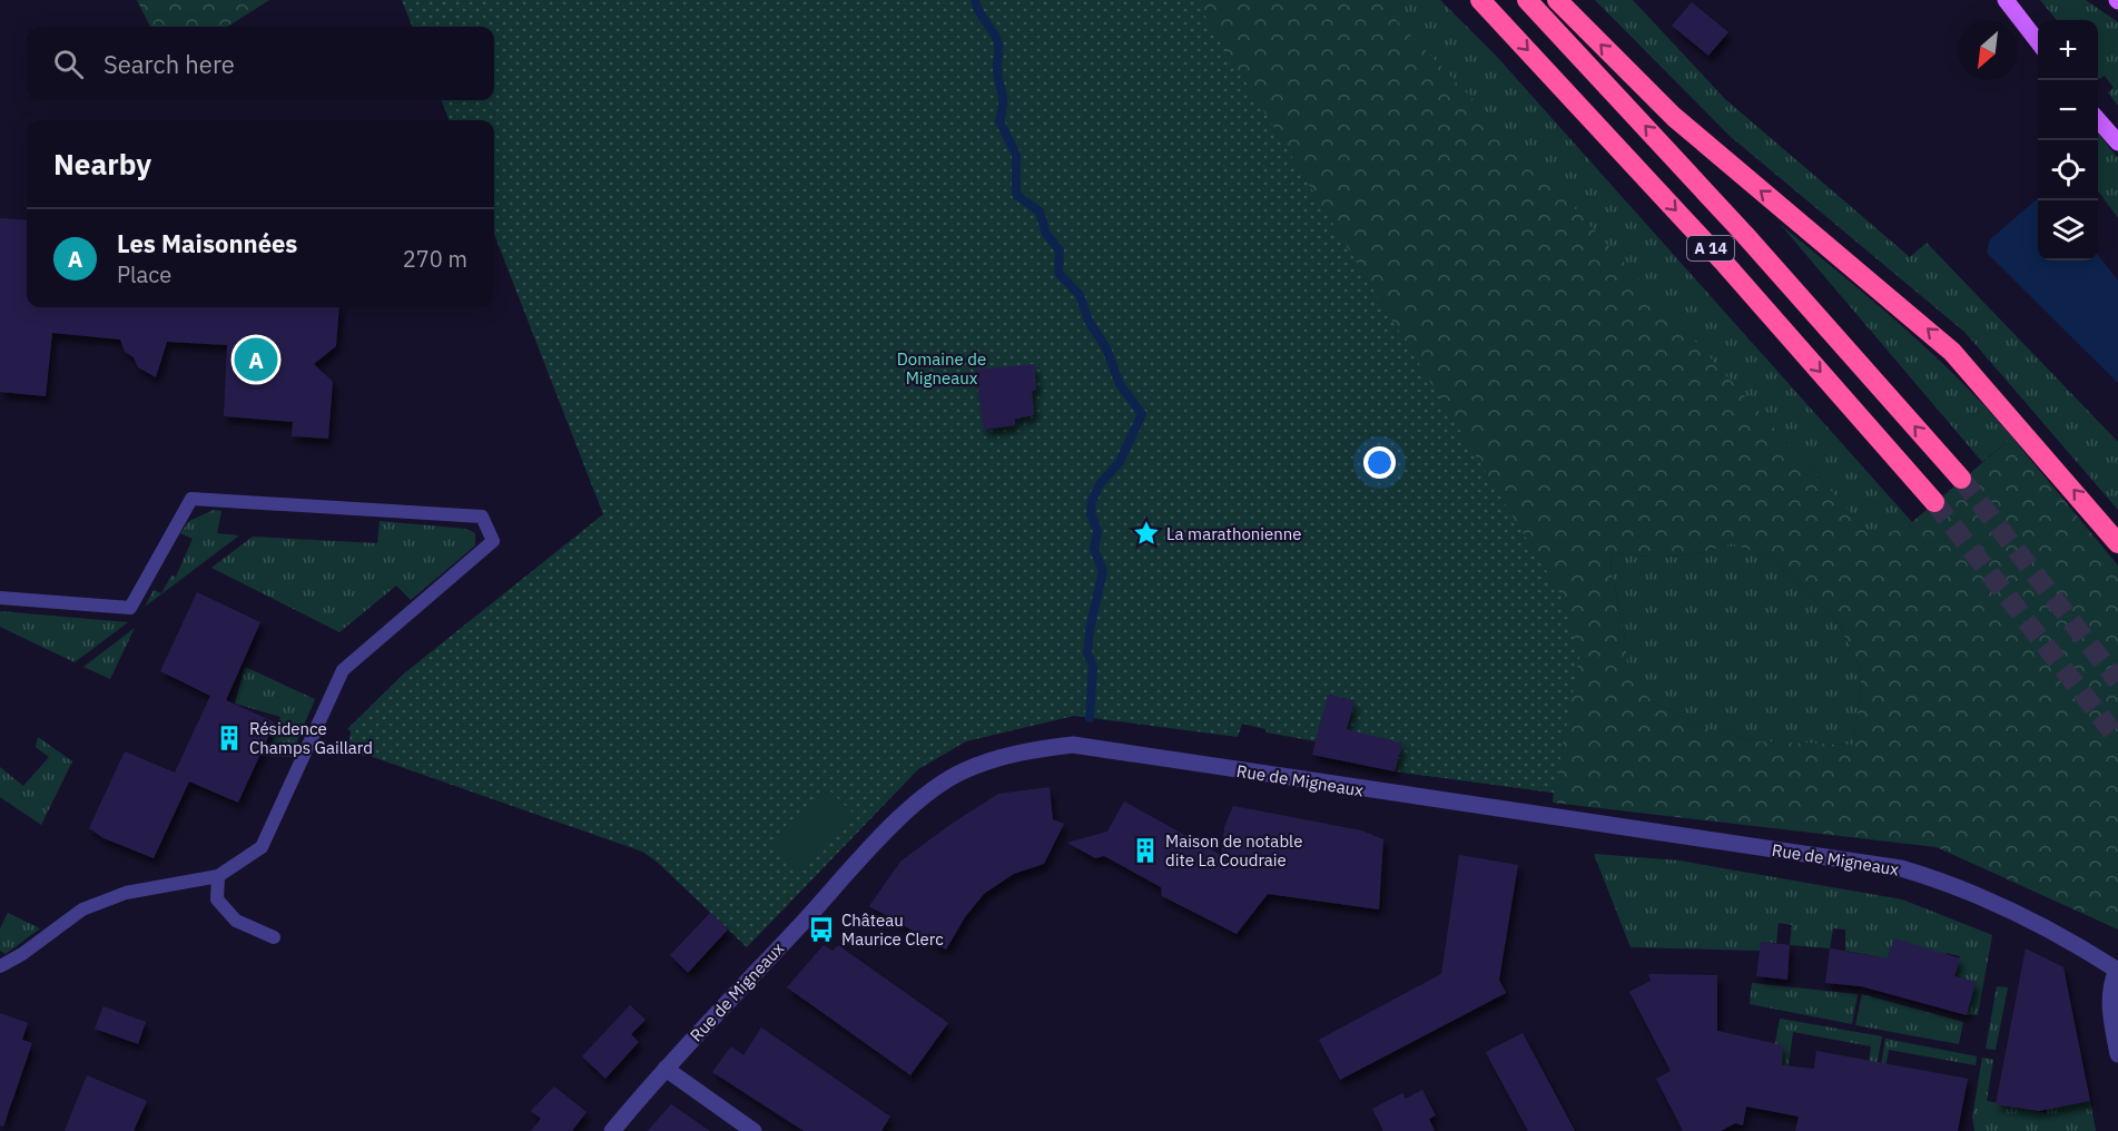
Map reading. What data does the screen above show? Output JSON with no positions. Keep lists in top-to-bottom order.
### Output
{
  "streets": {
    "highway": ["A 14"],
    "street": ["Rue de Migneaux"]
  },
  "parks": ["Domaine de Migneaux"],
  "places": {
    "place": ["La marathonienne"],
    "building": ["Résidence Champs Gaillard", "Maison de notable dite La Coudraie"],
    "bus stop": ["Château Maurice Clerc"]
  },
  "north": "bottom left",
  "page": {
    "map_buttons": ["+", "−"],
    "search": "Search here",
    "heading": "Nearby",
    "list": [
      {
        "mark": "A",
        "name": "Les Maisonnées",
        "note": "Place",
        "value": "270 m"
      }
    ],
    "pins": "A"
  }
}
